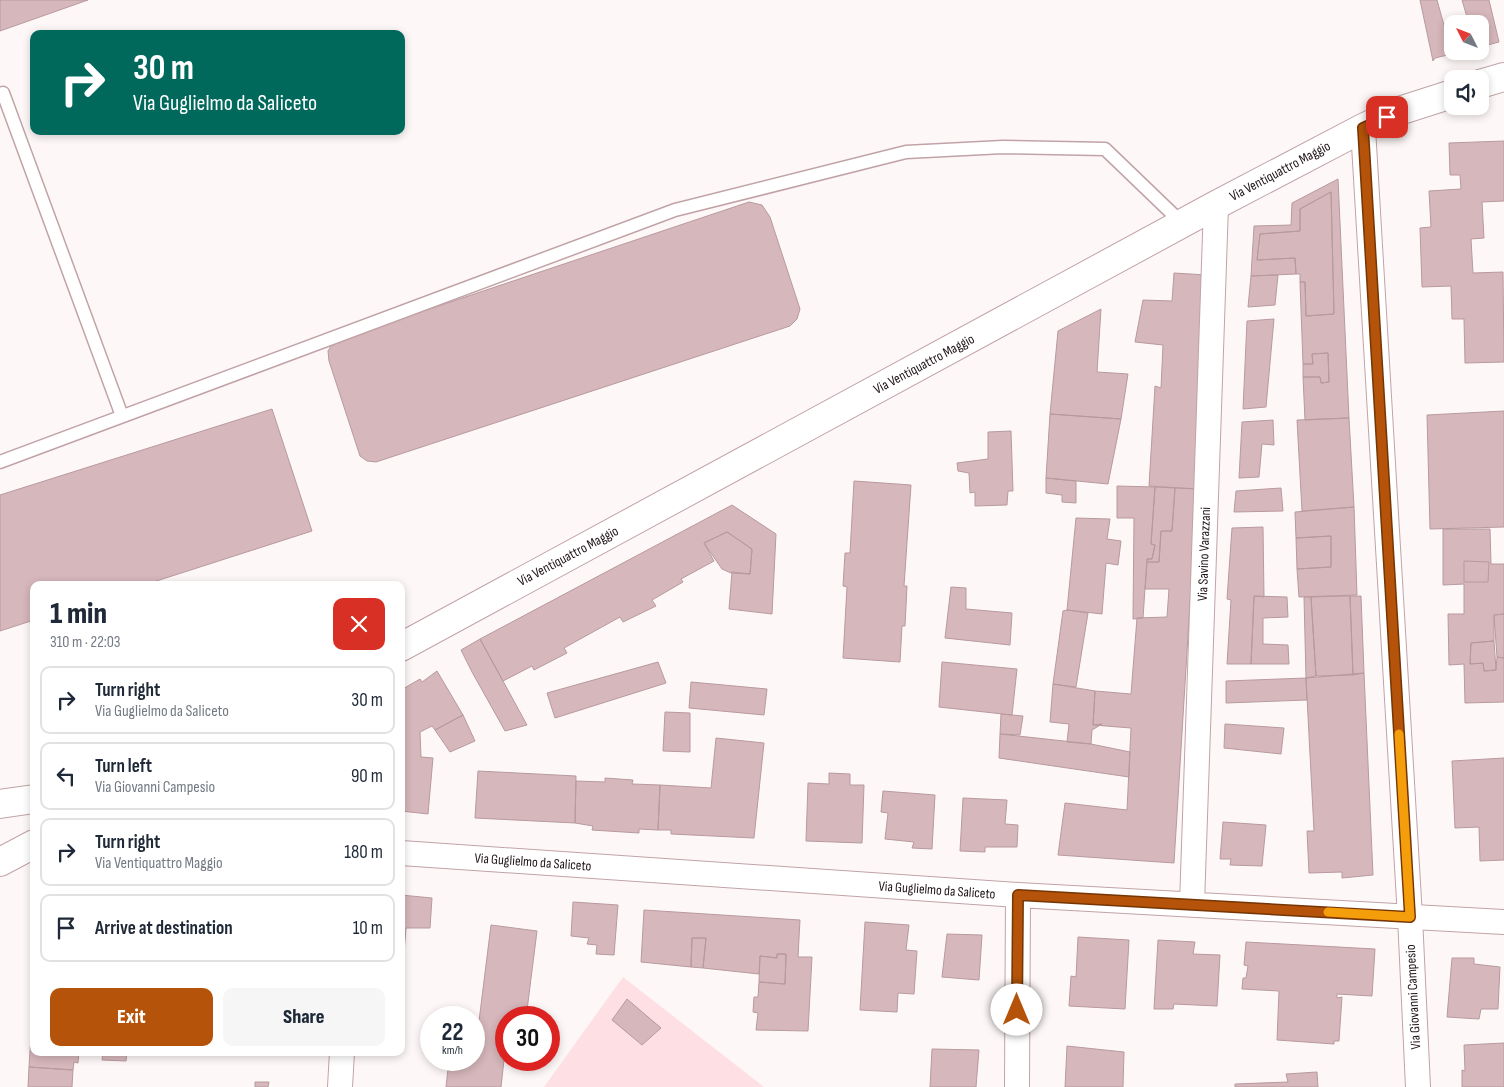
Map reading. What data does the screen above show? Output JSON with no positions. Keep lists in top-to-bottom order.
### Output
{
  "streets": {
    "main road": ["Via Ventiquattro Maggio"],
    "street": ["Via Savino Varazzani", "Via Guglielmo da Saliceto", "Via Giovanni Campesio"]
  },
  "crossings": [
    ["Via Ventiquattro Maggio", "Via Savino Varazzani"],
    ["Via Ventiquattro Maggio", "Via Giovanni Campesio"],
    ["Via Savino Varazzani", "Via Guglielmo da Saliceto"],
    ["Via Guglielmo da Saliceto", "Via Giovanni Campesio"]
  ],
  "north": "top left",
  "page": {
    "turn": ["30 m", "Via Guglielmo da Saliceto"],
    "heading": ["1 min", "310 m · 22:03"],
    "list": [
      {
        "name": "Turn right",
        "note": "Via Guglielmo da Saliceto",
        "value": "30 m"
      },
      {
        "name": "Turn left",
        "note": "Via Giovanni Campesio",
        "value": "90 m"
      },
      {
        "name": "Turn right",
        "note": "Via Ventiquattro Maggio",
        "value": "180 m"
      },
      {
        "name": "Arrive at destination",
        "value": "10 m"
      }
    ],
    "buttons": ["Exit", "Share"],
    "speed": "22 km/h",
    "limit": "30"
  }
}
